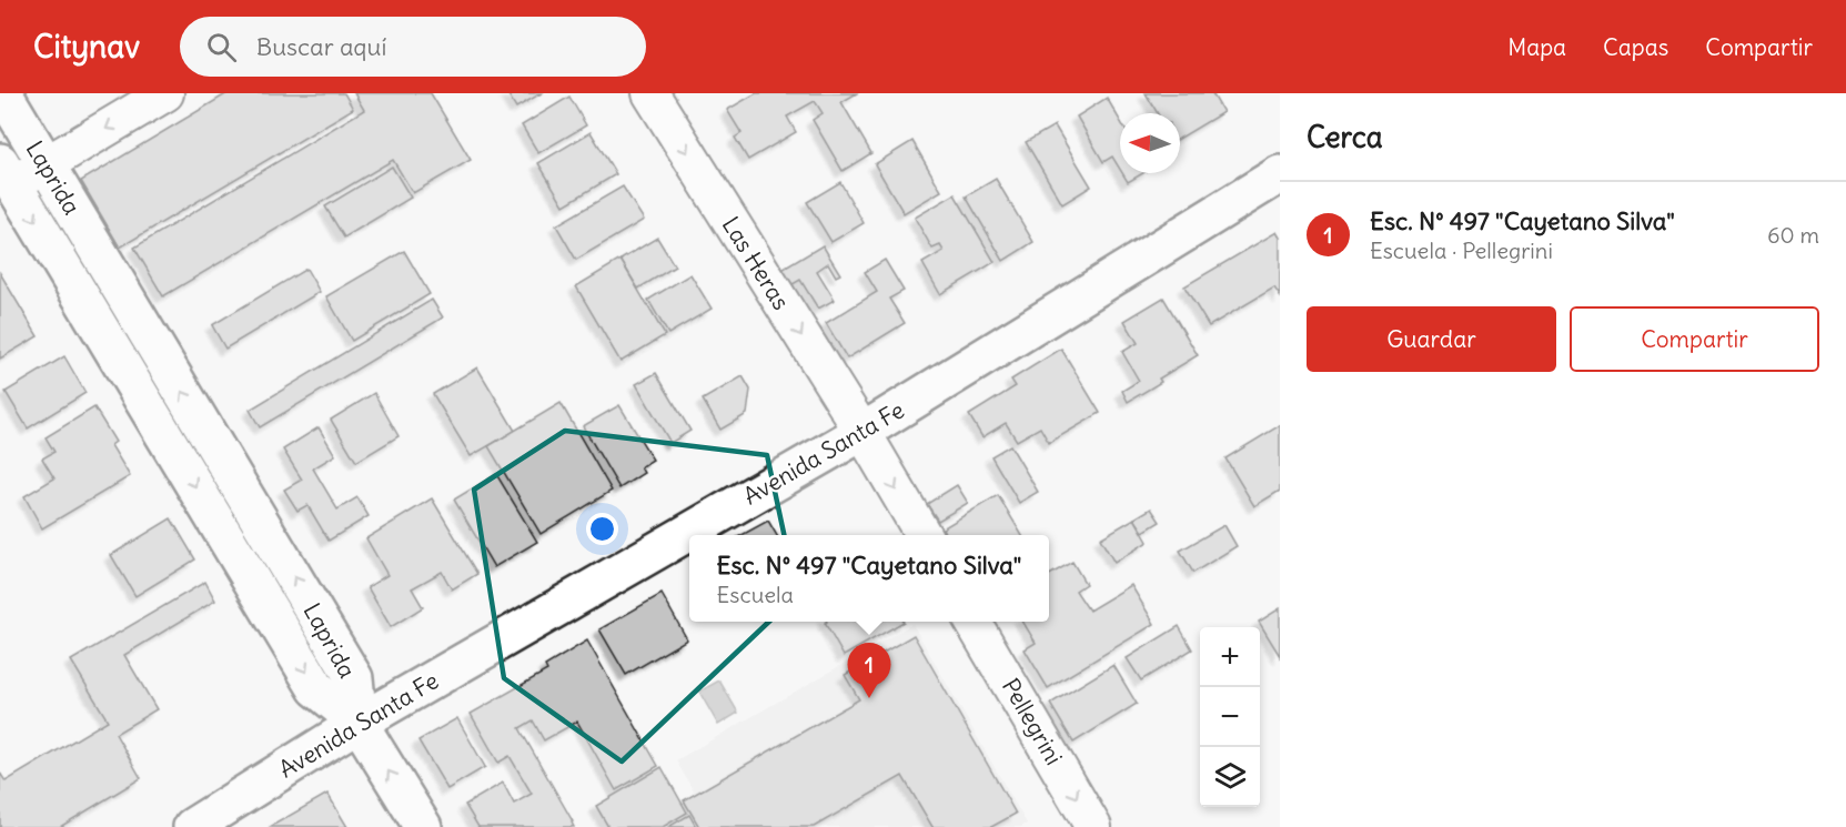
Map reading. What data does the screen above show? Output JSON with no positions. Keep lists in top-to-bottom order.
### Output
{
  "streets": {
    "main road": ["Laprida", "Avenida Santa Fe"],
    "street": ["Las Heras", "Pellegrini"]
  },
  "crossings": [
    ["Laprida", "Avenida Santa Fe"],
    ["Las Heras", "Avenida Santa Fe"]
  ],
  "one_way": ["Las Heras", "Pellegrini"],
  "north": "left",
  "page": {
    "header": "Citynav",
    "search": "Buscar aquí",
    "nav": ["Mapa", "Capas", "Compartir"],
    "heading": "Cerca",
    "list": [
      {
        "mark": "1",
        "name": "Esc. N° 497 \"Cayetano Silva\"",
        "note": "Escuela · Pellegrini",
        "value": "60 m"
      }
    ],
    "buttons": ["Guardar", "Compartir"],
    "popup": ["Esc. N° 497 \"Cayetano Silva\"", "Escuela"],
    "map_buttons": ["+", "−"],
    "pins": "1"
  }
}
